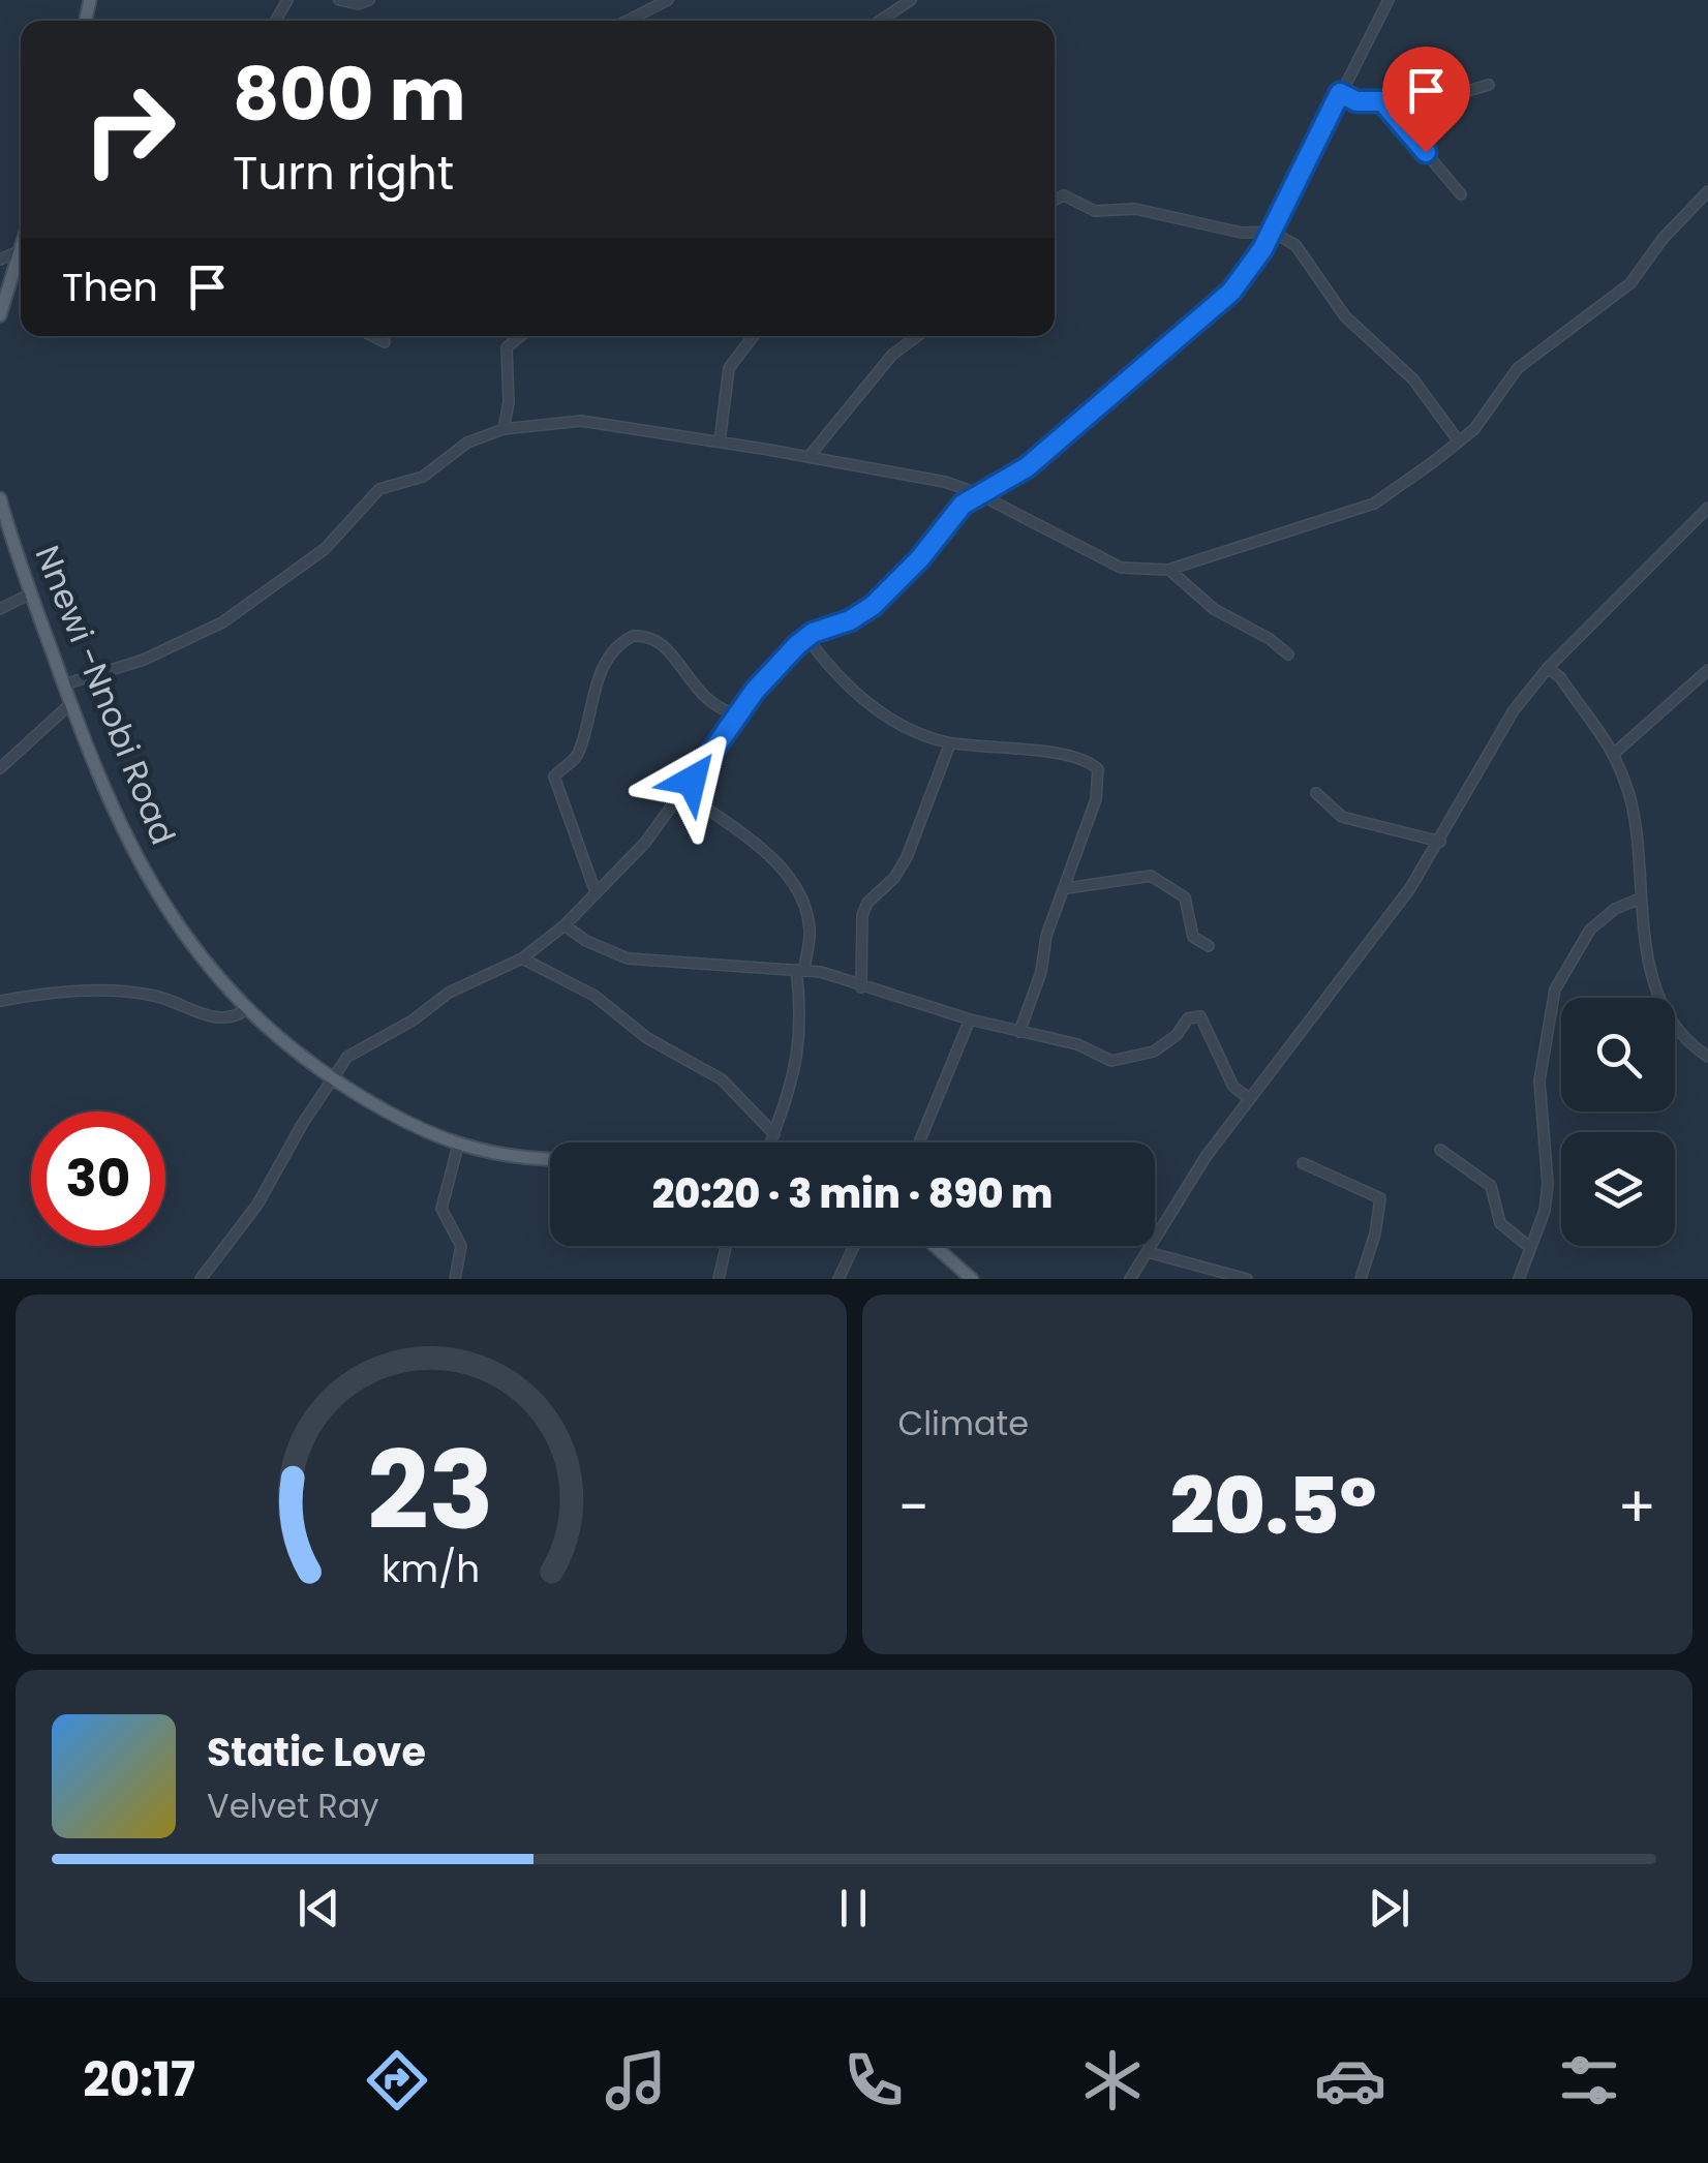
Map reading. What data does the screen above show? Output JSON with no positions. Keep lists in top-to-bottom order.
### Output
{
  "streets": {
    "main road": ["Nnewi -Nnobi Road"]
  },
  "page": {
    "turn": ["800 m", "Turn right"],
    "then": "Then",
    "limit": "30",
    "trip": "20:20 · 3 min · 890 m",
    "tile": "Climate",
    "heat": ["−", "20.5°", "+"],
    "song": ["Static Love", "Velvet Ray"],
    "tabs": "20:17",
    "gauge": ["23", "km/h"]
  }
}
